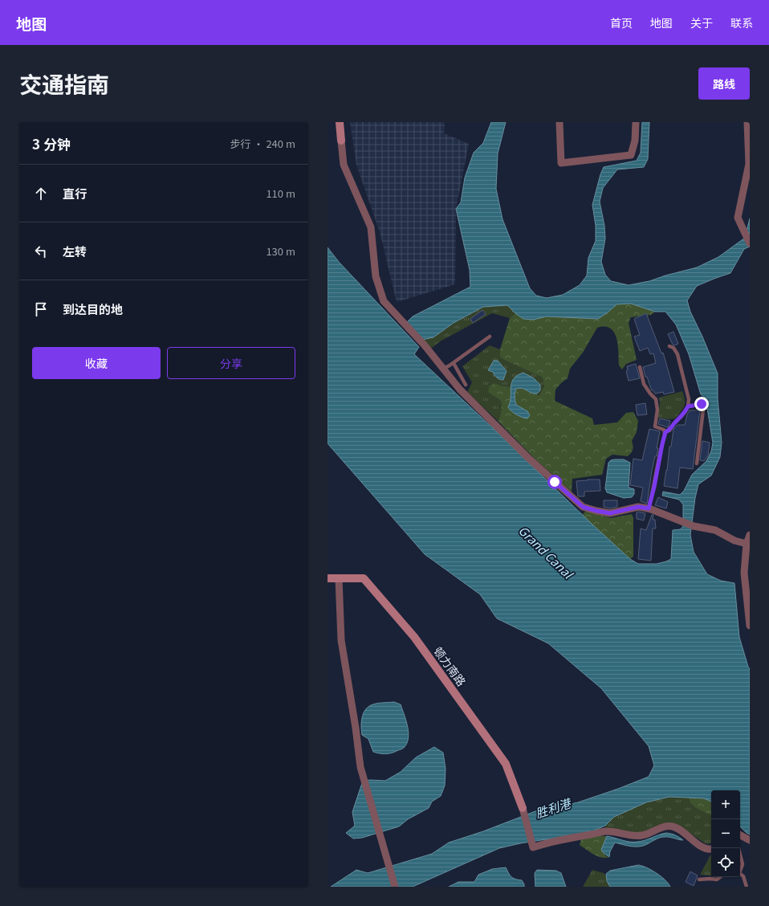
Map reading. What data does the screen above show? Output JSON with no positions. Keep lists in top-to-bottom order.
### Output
{
  "streets": {
    "street": ["顿力南路"]
  },
  "water": ["Grand Canal", "胜利港"],
  "page": {
    "header": "地图",
    "nav": [
      "首页",
      "地图",
      "关于",
      "联系"
    ],
    "title": "交通指南",
    "buttons": [
      "路线",
      ["收藏", "分享"]
    ],
    "heading": ["3 分钟", "步行 · 240 m"],
    "list": [
      ["直行", "110 m"],
      ["左转", "130 m"],
      "到达目的地"
    ],
    "map_buttons": ["+", "−"]
  }
}
